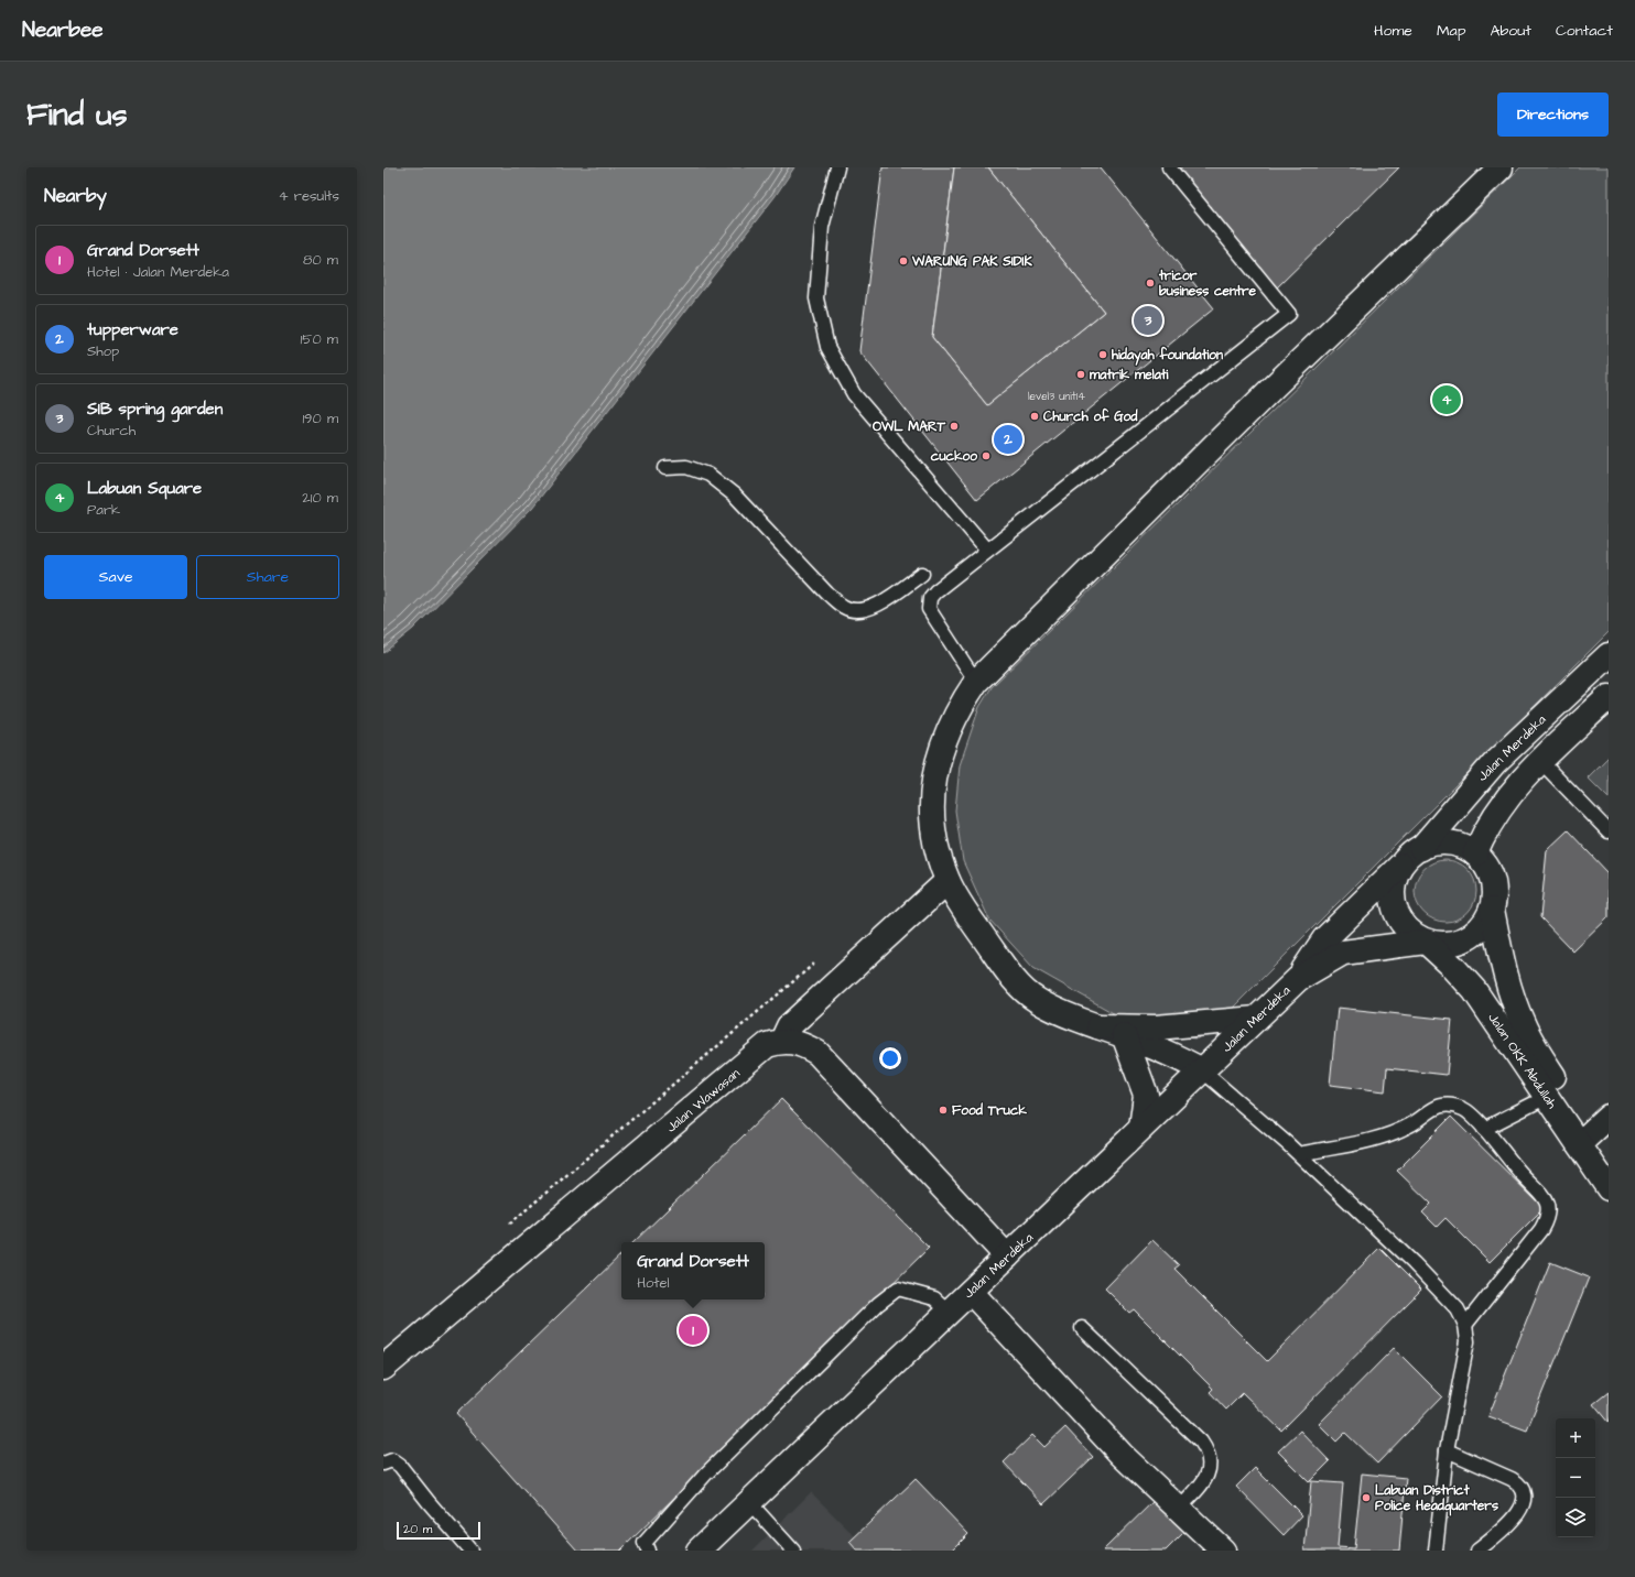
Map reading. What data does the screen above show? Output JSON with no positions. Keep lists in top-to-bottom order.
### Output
{
  "streets": {
    "street": ["Jalan Merdeka", "Jalan OKK Abdullah", "Jalan Wawasan"]
  },
  "crossings": [
    ["Jalan Merdeka", "Jalan OKK Abdullah"]
  ],
  "places": [
    "WARUNG PAK SIDIK",
    "tricor business centre",
    "hidayah foundation",
    "matrik melati",
    "Church of God",
    "OWL MART",
    "cuckoo",
    "Food Truck",
    "Labuan District Police Headquarters"
  ],
  "house_numbers": ["level3 unit14"],
  "scale_bar": "20 m",
  "page": {
    "header": "Nearbee",
    "nav": [
      "Home",
      "Map",
      "About",
      "Contact"
    ],
    "buttons": [
      "Directions",
      ["Save", "Share"]
    ],
    "title": "Find us",
    "heading": ["Nearby", "4 results"],
    "list": [
      {
        "mark": "1",
        "name": "Grand Dorsett",
        "note": "Hotel · Jalan Merdeka",
        "value": "80 m"
      },
      {
        "mark": "2",
        "name": "tupperware",
        "note": "Shop",
        "value": "150 m"
      },
      {
        "mark": "3",
        "name": "SIB spring garden",
        "note": "Church",
        "value": "190 m"
      },
      {
        "mark": "4",
        "name": "Labuan Square",
        "note": "Park",
        "value": "210 m"
      }
    ],
    "pins": [
      "3",
      "4",
      "2",
      "1"
    ],
    "popup": ["Grand Dorsett", "Hotel"],
    "map_buttons": ["+", "−"],
    "scale": "20 m"
  }
}
